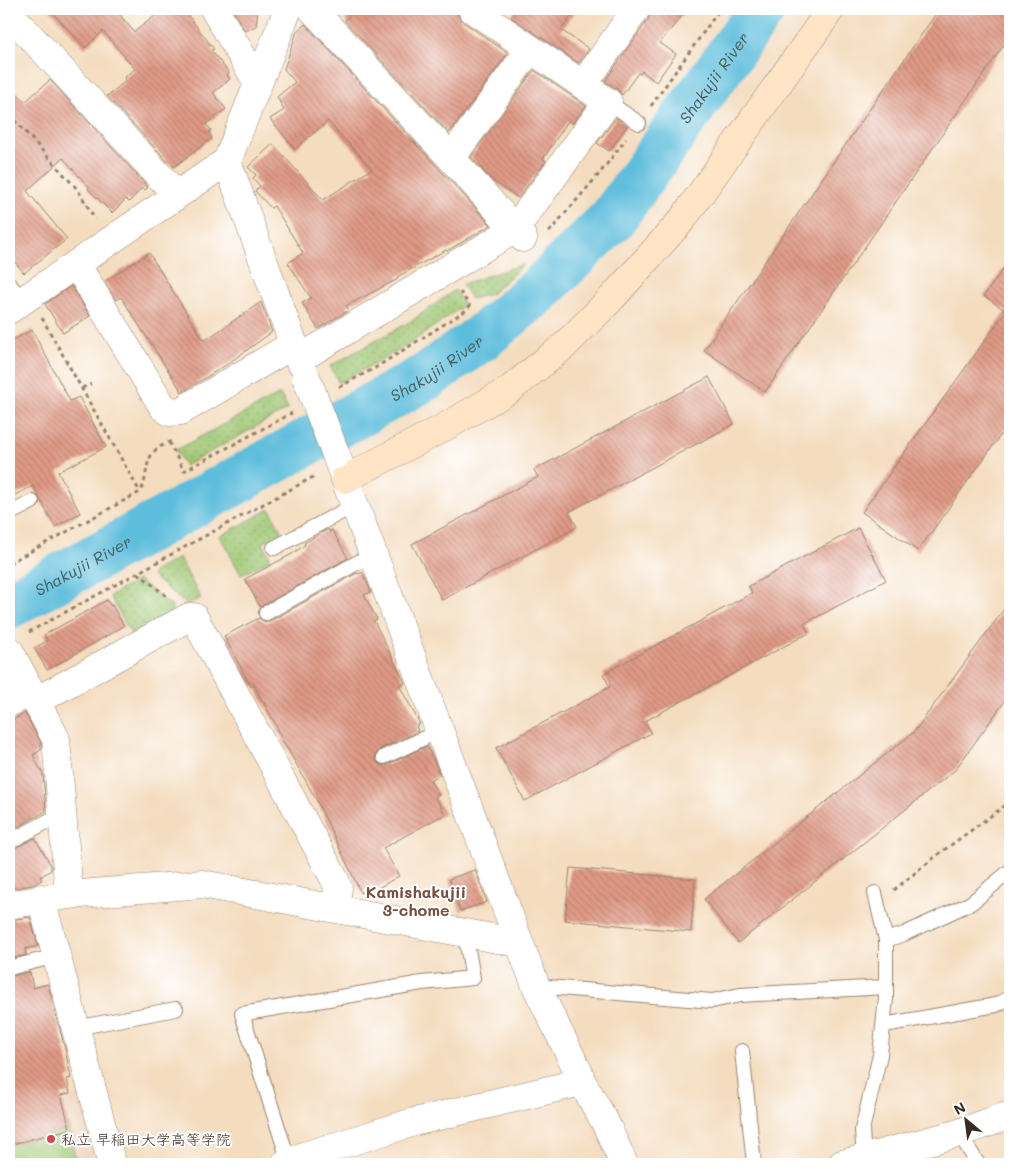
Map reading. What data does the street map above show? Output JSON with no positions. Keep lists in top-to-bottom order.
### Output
{
  "districts": ["Kamishakujii 3-chome"],
  "water": ["Shakujii River"],
  "places": ["私立 早稲田大学高等学院"],
  "north": "top left"
}
